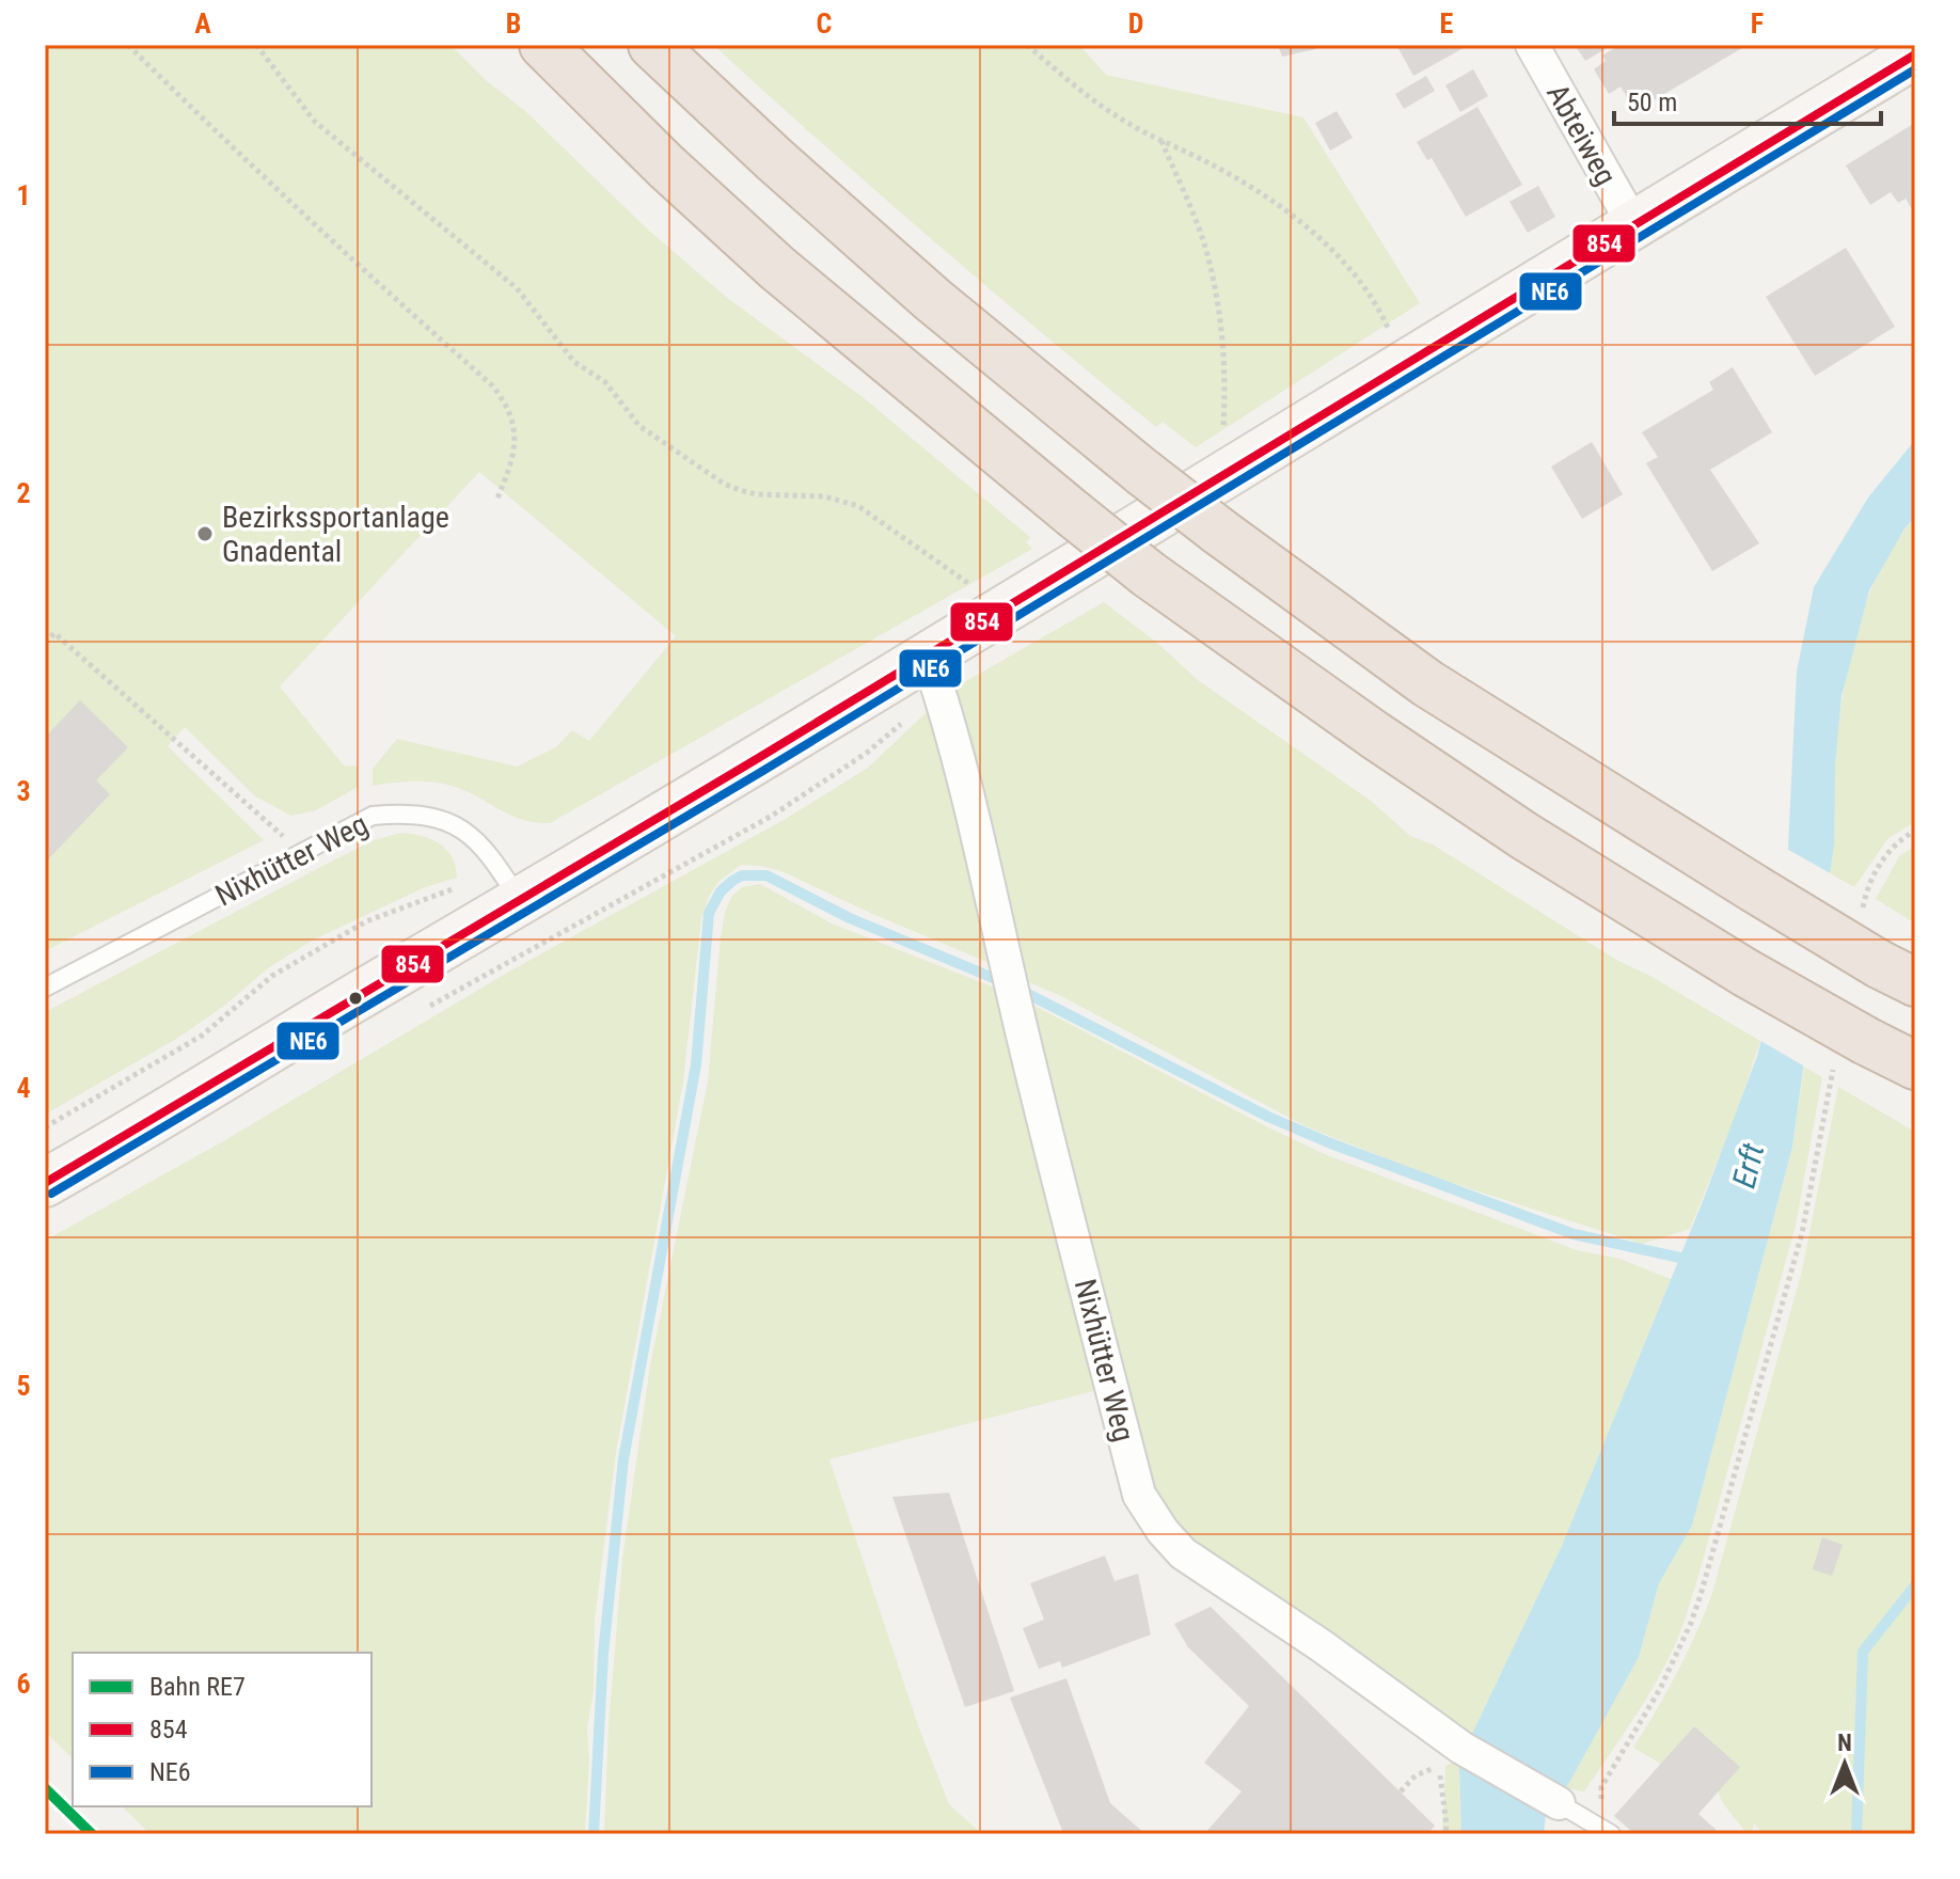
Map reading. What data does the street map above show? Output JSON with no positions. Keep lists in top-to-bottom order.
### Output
{
  "streets": {
    "street": ["Abteiweg", "Nixhütter Weg"]
  },
  "water": ["Erft"],
  "places": ["Bezirkssportanlage Gnadental"],
  "lines": ["transit line 854", "transit line NE6", "rail line RE7"],
  "legend": ["Bahn RE7", "854", "NE6"],
  "scale_bar": "50 m",
  "north": "top",
  "grid": {
    "columns": [
      "A",
      "B",
      "C",
      "D",
      "E",
      "F"
    ],
    "rows": [
      "1",
      "2",
      "3",
      "4",
      "5",
      "6"
    ]
  }
}
